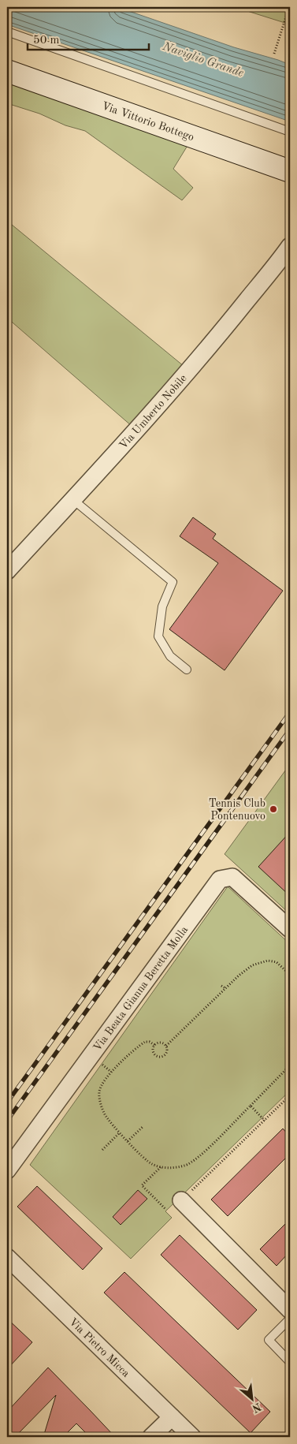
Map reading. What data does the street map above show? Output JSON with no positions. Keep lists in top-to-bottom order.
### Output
{
  "streets": {
    "street": [
      "Via Vittorio Bottego",
      "Via Umberto Nobile",
      "Via Beata Gianna Beretta Molla",
      "Via Pietro Micca"
    ]
  },
  "water": ["Naviglio Grande"],
  "places": ["Tennis Club Pontenuovo"],
  "scale_bar": "50 m",
  "north": "bottom right"
}
